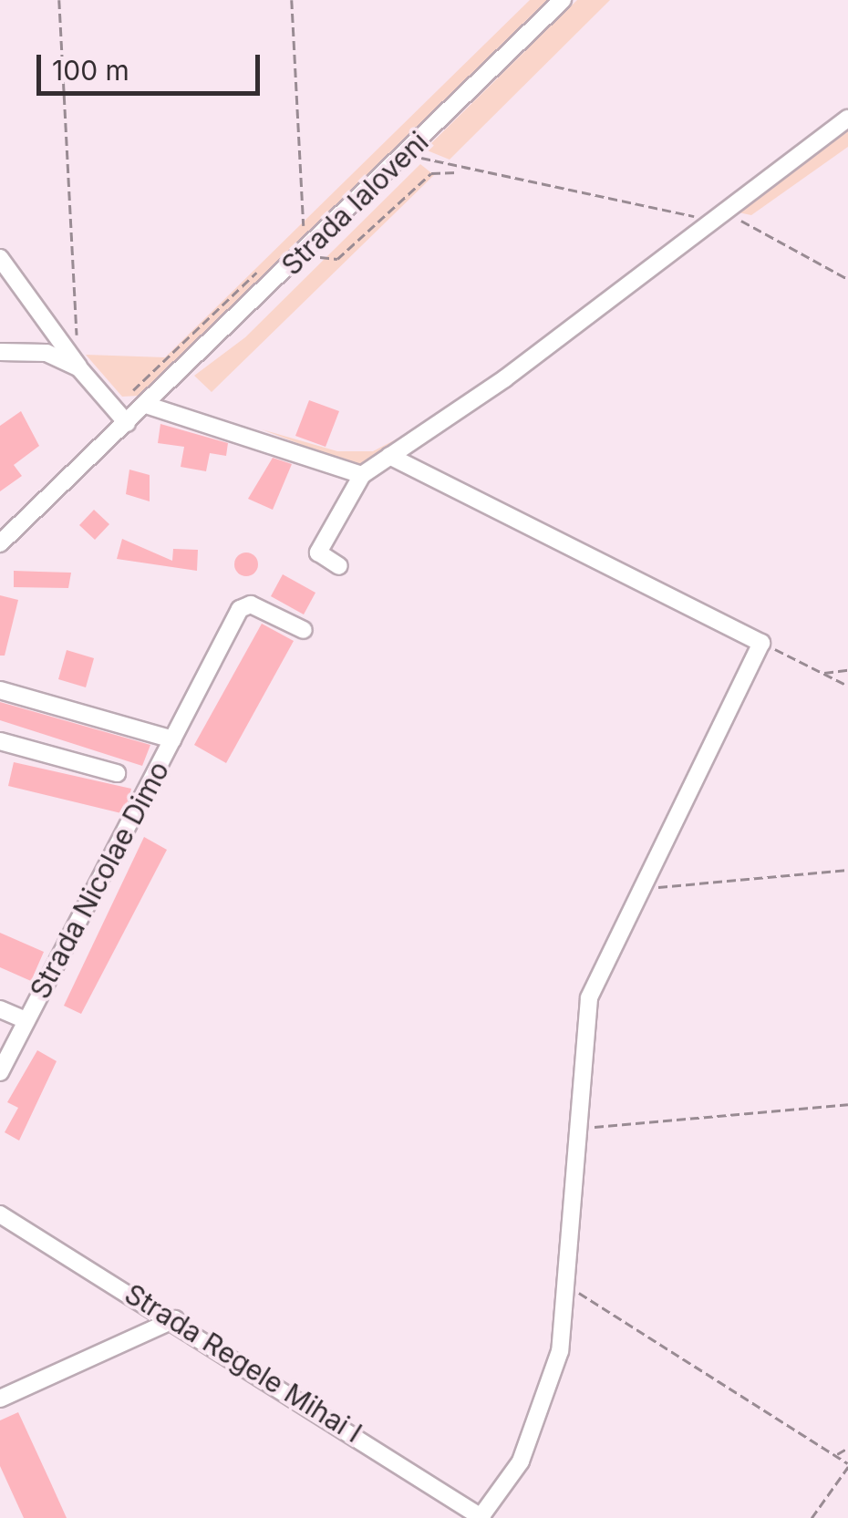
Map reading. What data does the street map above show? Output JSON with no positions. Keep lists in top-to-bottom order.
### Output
{
  "streets": {
    "street": ["Strada Ialoveni", "Strada Nicolae Dimo", "Strada Regele Mihai I"]
  },
  "scale_bar": "100 m"
}
